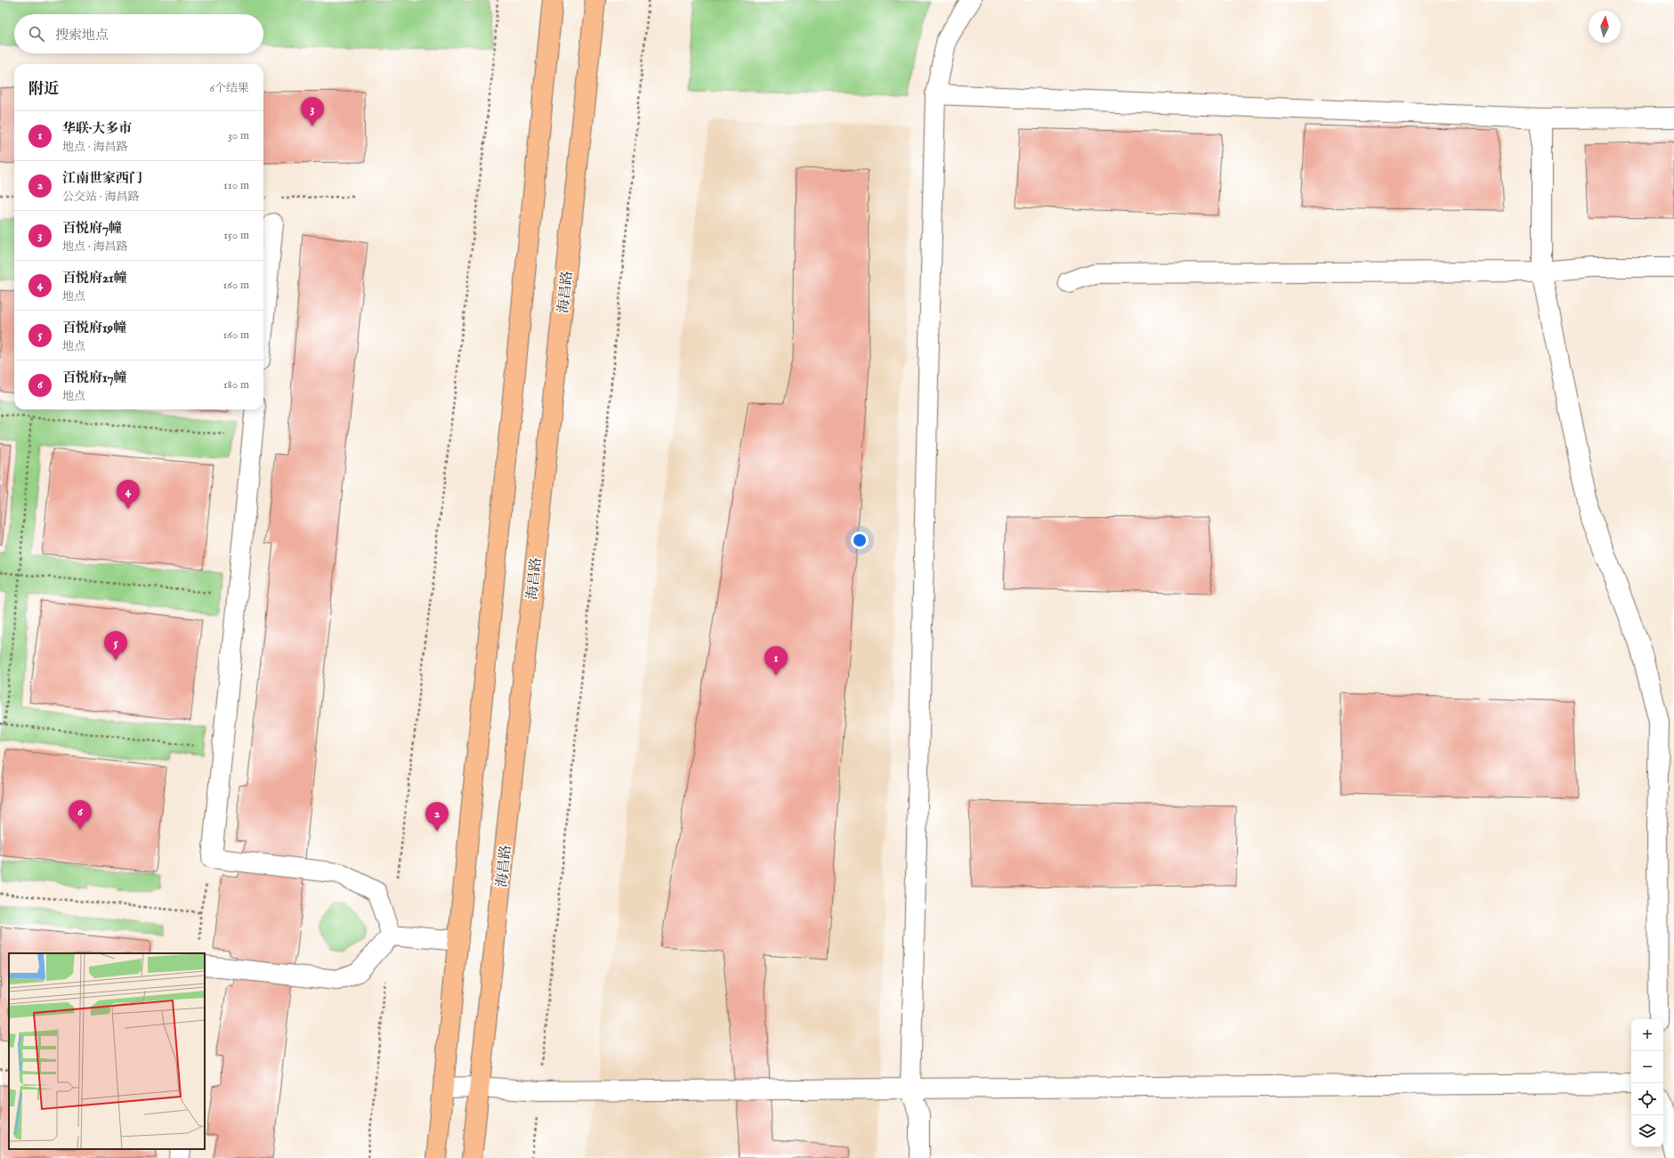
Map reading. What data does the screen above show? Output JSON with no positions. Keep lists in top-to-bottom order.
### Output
{
  "streets": {
    "main road": ["海昌路"]
  },
  "north": "top",
  "page": {
    "search": "搜索地点",
    "heading": ["附近", "6个结果"],
    "pins": [
      "3",
      "4",
      "5",
      "1",
      "6",
      "2"
    ],
    "list": [
      {
        "mark": "1",
        "name": "华联·大多市",
        "note": "地点 · 海昌路",
        "value": "30 m"
      },
      {
        "mark": "2",
        "name": "江南世家西门",
        "note": "公交站 · 海昌路",
        "value": "110 m"
      },
      {
        "mark": "3",
        "name": "百悦府7幢",
        "note": "地点 · 海昌路",
        "value": "150 m"
      },
      {
        "mark": "4",
        "name": "百悦府21幢",
        "note": "地点",
        "value": "160 m"
      },
      {
        "mark": "5",
        "name": "百悦府19幢",
        "note": "地点",
        "value": "160 m"
      },
      {
        "mark": "6",
        "name": "百悦府17幢",
        "note": "地点",
        "value": "180 m"
      }
    ],
    "map_buttons": ["+", "−"]
  }
}
